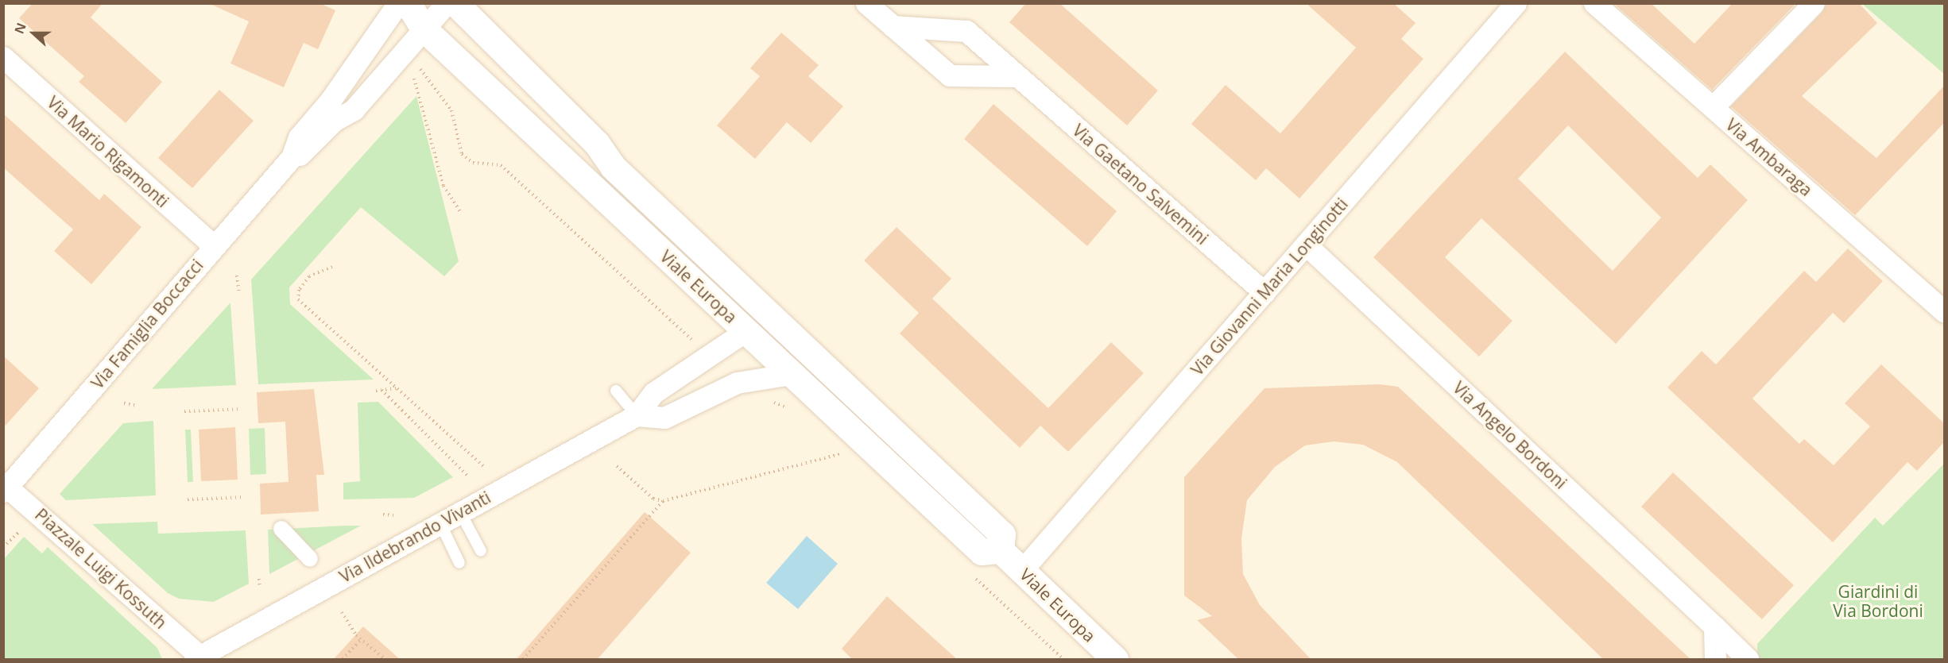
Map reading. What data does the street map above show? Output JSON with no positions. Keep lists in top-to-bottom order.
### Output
{
  "streets": {
    "street": [
      "Via Mario Rigamonti",
      "Via Ambaraga",
      "Via Gaetano Salvemini",
      "Viale Europa",
      "Via Giovanni Maria Longinotti",
      "Via Famiglia Boccacci",
      "Via Angelo Bordoni",
      "Via Ildebrando Vivanti",
      "Piazzale Luigi Kossuth"
    ]
  },
  "crossings": [
    ["Via Mario Rigamonti", "Via Famiglia Boccacci"],
    ["Via Gaetano Salvemini", "Via Giovanni Maria Longinotti"],
    ["Viale Europa", "Via Giovanni Maria Longinotti"],
    ["Viale Europa", "Via Famiglia Boccacci"],
    ["Viale Europa", "Via Ildebrando Vivanti"],
    ["Via Giovanni Maria Longinotti", "Via Angelo Bordoni"],
    ["Via Famiglia Boccacci", "Piazzale Luigi Kossuth"],
    ["Via Ildebrando Vivanti", "Piazzale Luigi Kossuth"]
  ],
  "parks": ["Giardini di Via Bordoni"],
  "north": "left"
}
